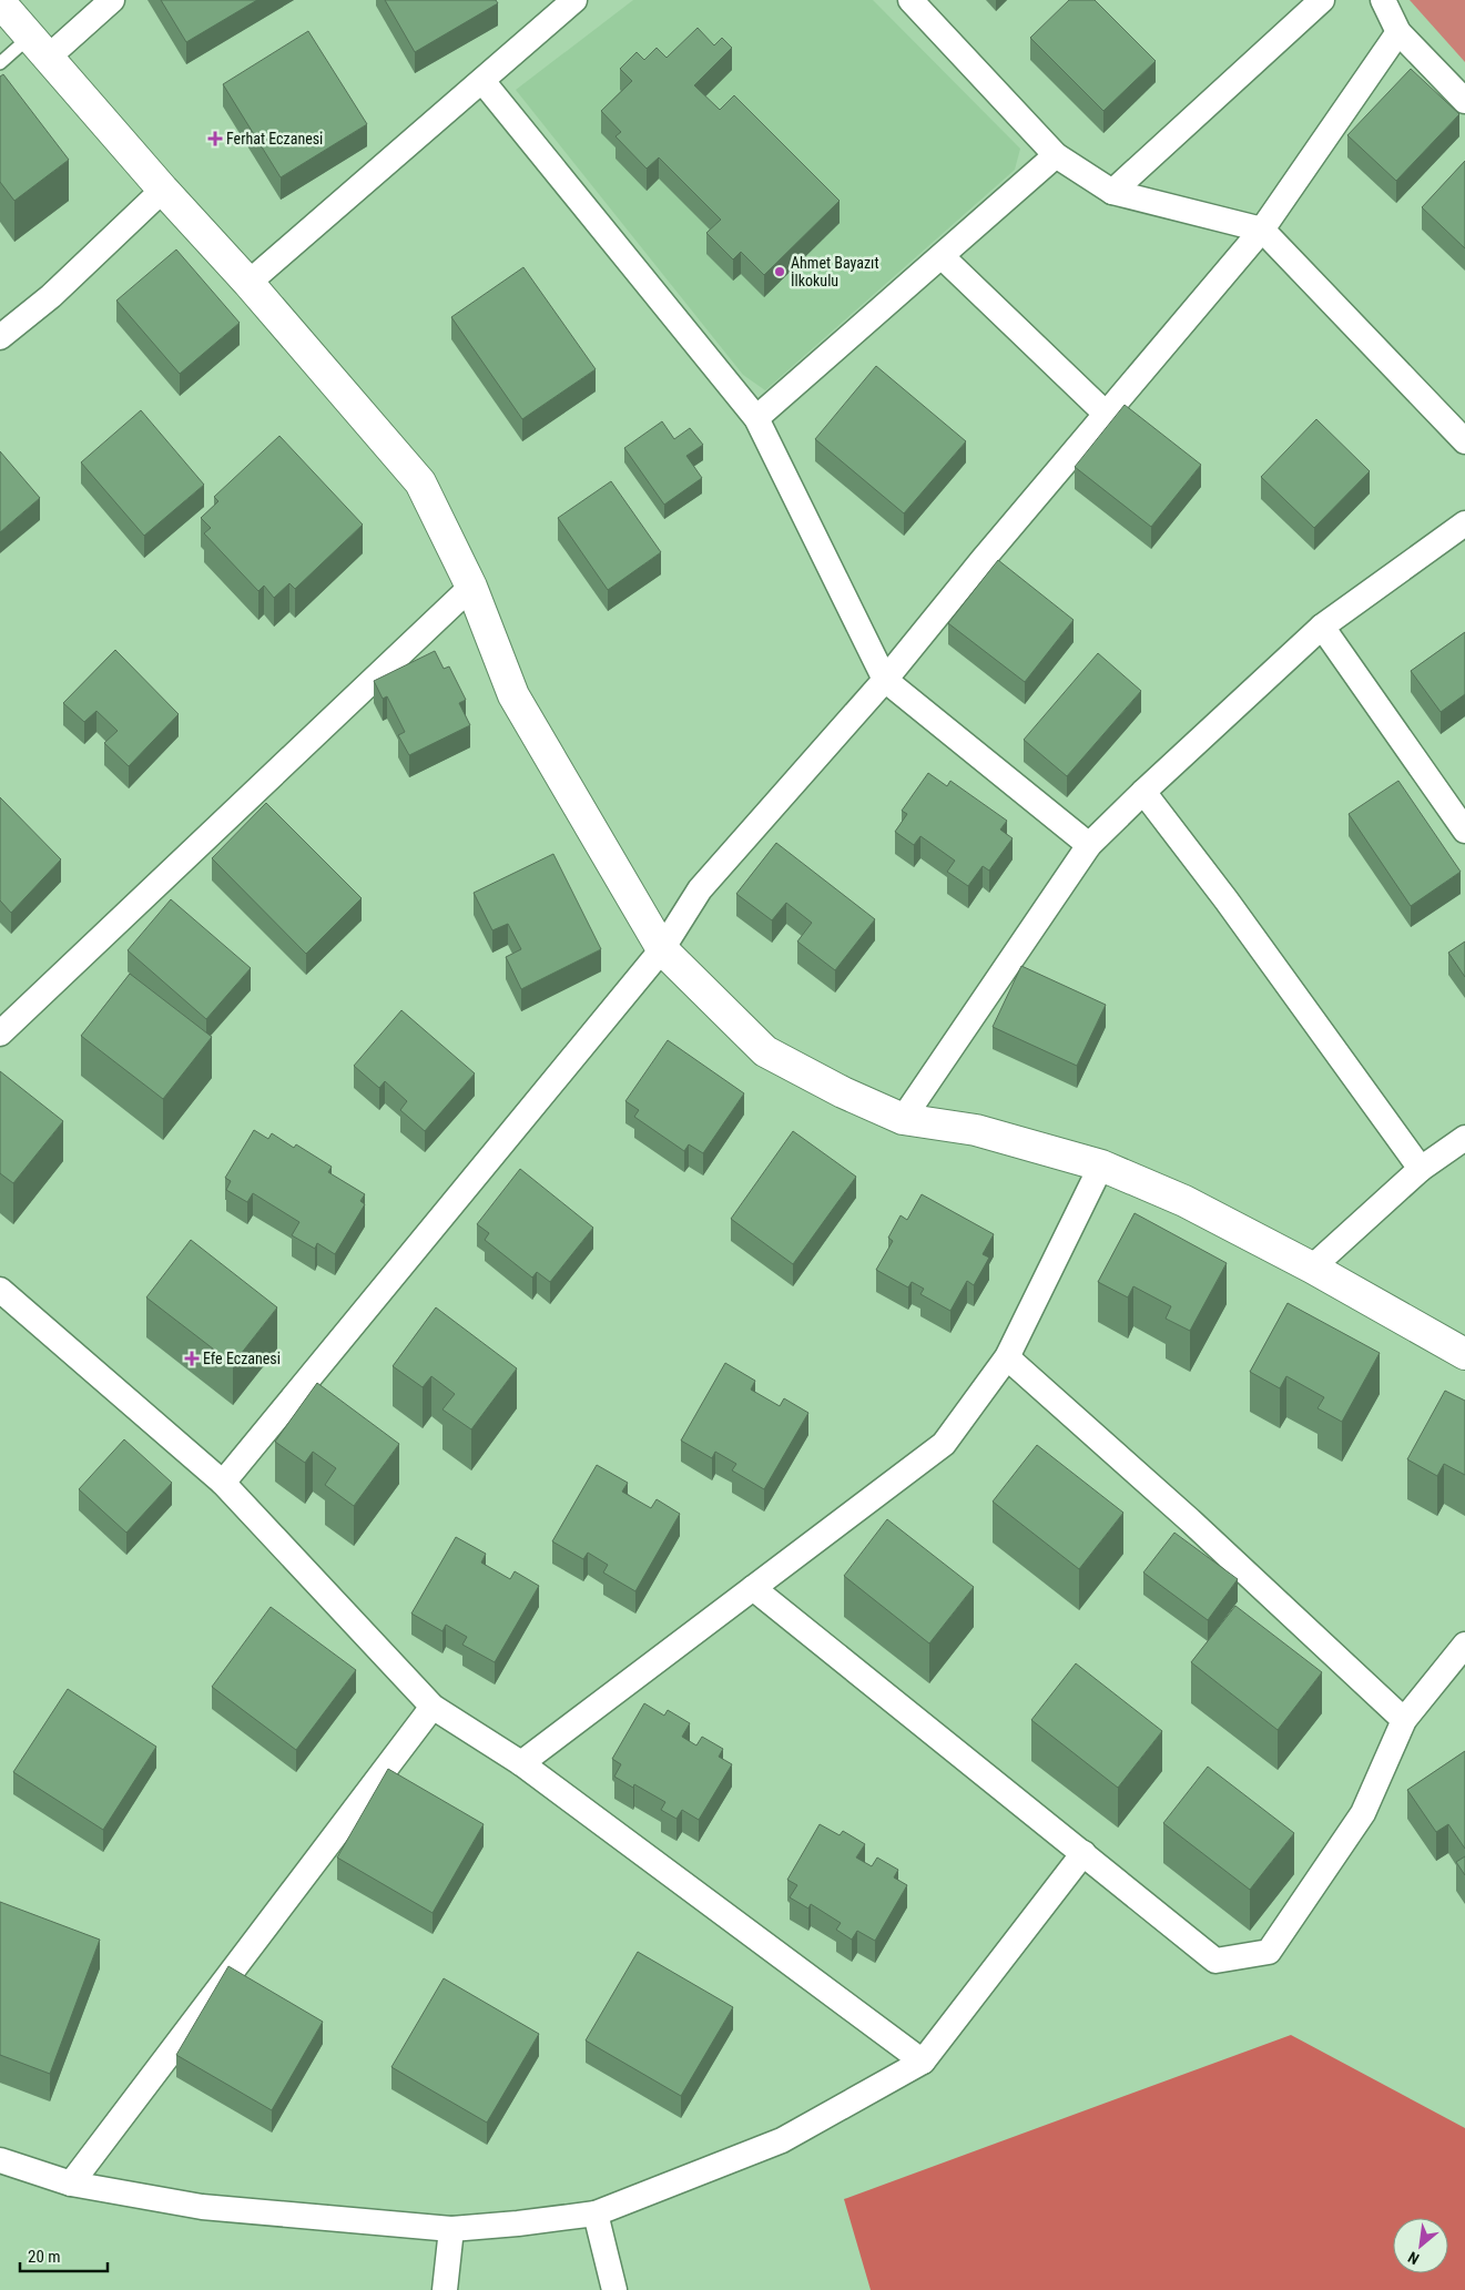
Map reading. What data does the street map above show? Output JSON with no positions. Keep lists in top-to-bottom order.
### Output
{
  "places": {
    "health": ["Ferhat Eczanesi", "Efe Eczanesi"],
    "other": ["Ahmet Bayazıt İlkokulu"]
  },
  "scale_bar": "20 m",
  "north": "bottom left"
}
